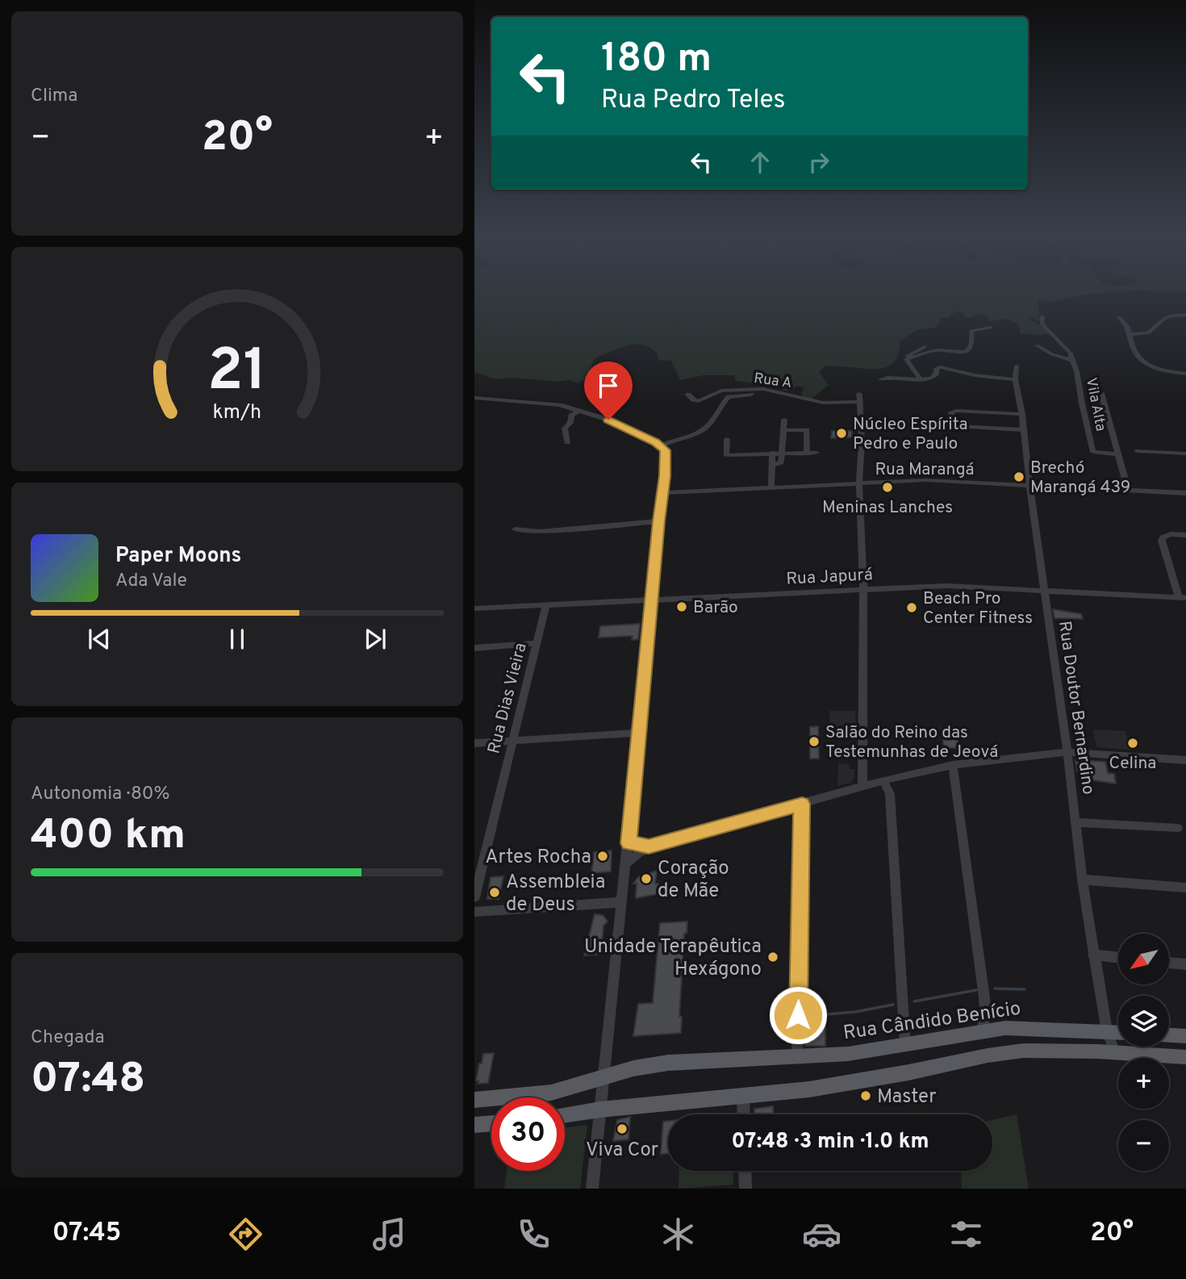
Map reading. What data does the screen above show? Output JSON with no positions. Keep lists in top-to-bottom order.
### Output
{
  "streets": {
    "main road": ["Rua Cândido Benício"],
    "street": [
      "Rua A",
      "Vila Alta",
      "Rua Marangá",
      "Rua Japurá",
      "Rua Dias Vieira",
      "Rua Doutor Bernardino"
    ]
  },
  "crossings": [
    ["Vila Alta", "Rua Marangá"],
    ["Rua Marangá", "Rua Doutor Bernardino"],
    ["Rua Japurá", "Rua Dias Vieira"],
    ["Rua Japurá", "Rua Doutor Bernardino"],
    ["Rua Doutor Bernardino", "Rua Cândido Benício"]
  ],
  "places": [
    "Núcleo Espírita Pedro e Paulo",
    "Brechó Marangá 439",
    "Meninas Lanches",
    "Barão",
    "Beach Pro Center Fitness",
    "Salão do Reino das Testemunhas de Jeová",
    "Celina",
    "Artes Rocha",
    "Coração de Mãe",
    "Assembleia de Deus",
    "Unidade Terapêutica Hexágono",
    "Master",
    "Viva Cor"
  ],
  "north": "bottom left",
  "page": {
    "tile": [
      "Clima",
      ["Autonomia · 80%", "400 km"],
      ["Chegada", "07:48"]
    ],
    "turn": ["180 m", "Rua Pedro Teles"],
    "heat": ["−", "20°", "+"],
    "song": ["Paper Moons", "Ada Vale"],
    "map_buttons": ["+", "−"],
    "limit": "30",
    "trip": "07:48 · 3 min · 1.0 km",
    "tabs": ["07:45", "20°"],
    "gauge": ["21", "km/h"]
  }
}
